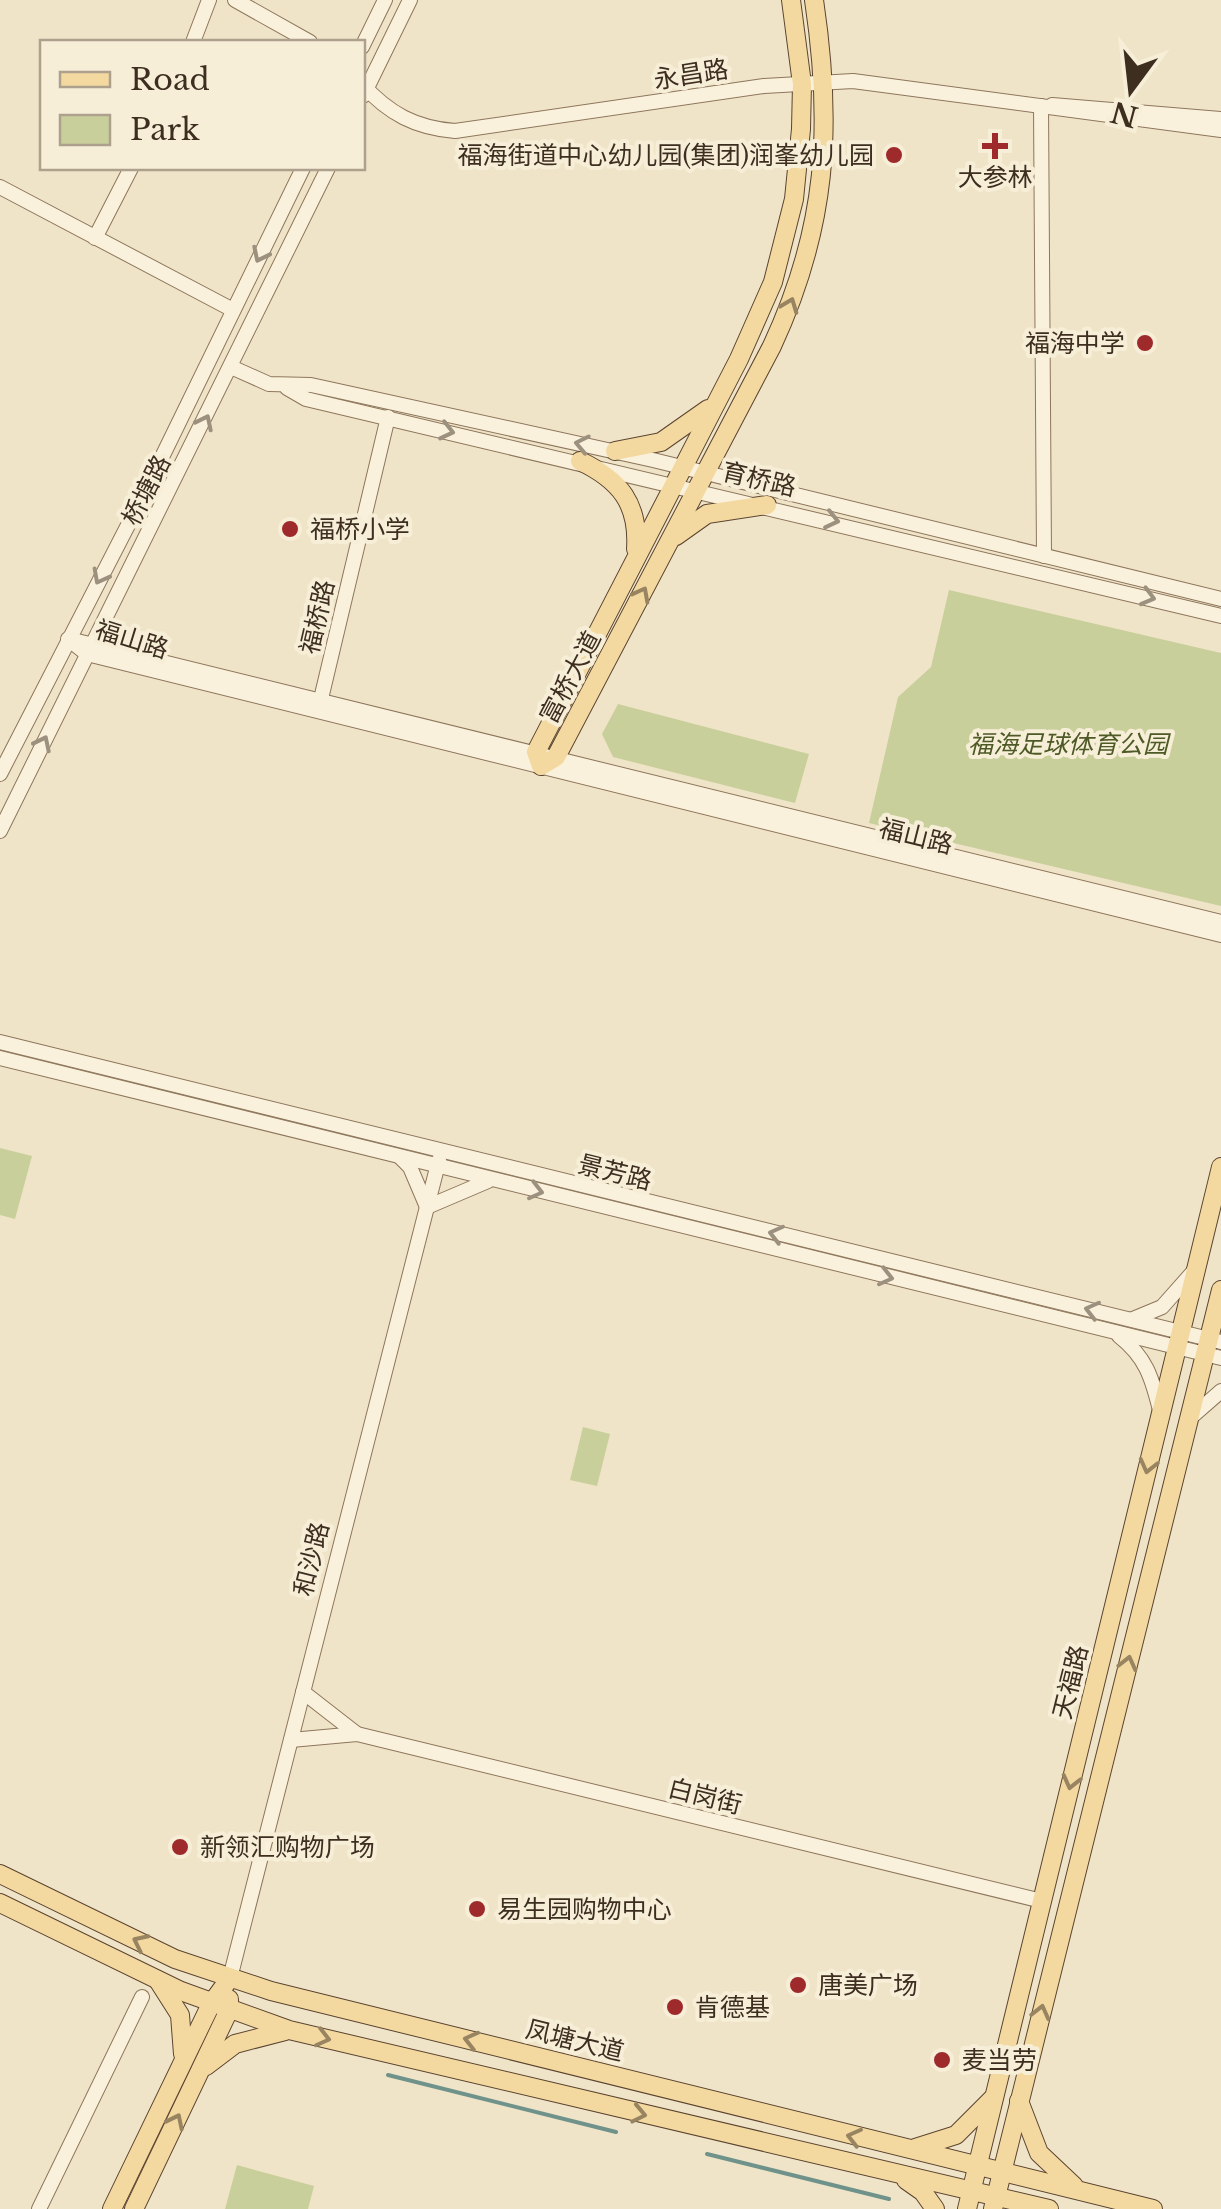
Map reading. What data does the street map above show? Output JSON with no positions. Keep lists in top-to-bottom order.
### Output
{
  "streets": {
    "main road": [
      "富桥大道",
      "和沙路",
      "天福路",
      "凤塘大道"
    ],
    "street": [
      "永昌路",
      "育桥路",
      "桥塘路",
      "福桥路",
      "福山路",
      "景芳路",
      "白岗街"
    ]
  },
  "crossings": [
    ["永昌路", "富桥大道"],
    ["育桥路", "桥塘路"],
    ["育桥路", "福桥路"],
    ["育桥路", "富桥大道"],
    ["桥塘路", "福山路"],
    ["福桥路", "福山路"],
    ["福山路", "富桥大道"],
    ["景芳路", "和沙路"],
    ["景芳路", "天福路"],
    ["和沙路", "凤塘大道"],
    ["天福路", "白岗街"],
    ["天福路", "凤塘大道"]
  ],
  "parks": ["福海足球体育公园"],
  "places": {
    "health": ["大参林"],
    "other": [
      "福海街道中心幼儿园(集团)润峯幼儿园",
      "福海中学",
      "福桥小学",
      "新领汇购物广场",
      "易生园购物中心",
      "唐美广场",
      "肯德基",
      "麦当劳"
    ]
  },
  "legend": ["Road", "Park"],
  "north": "bottom"
}
